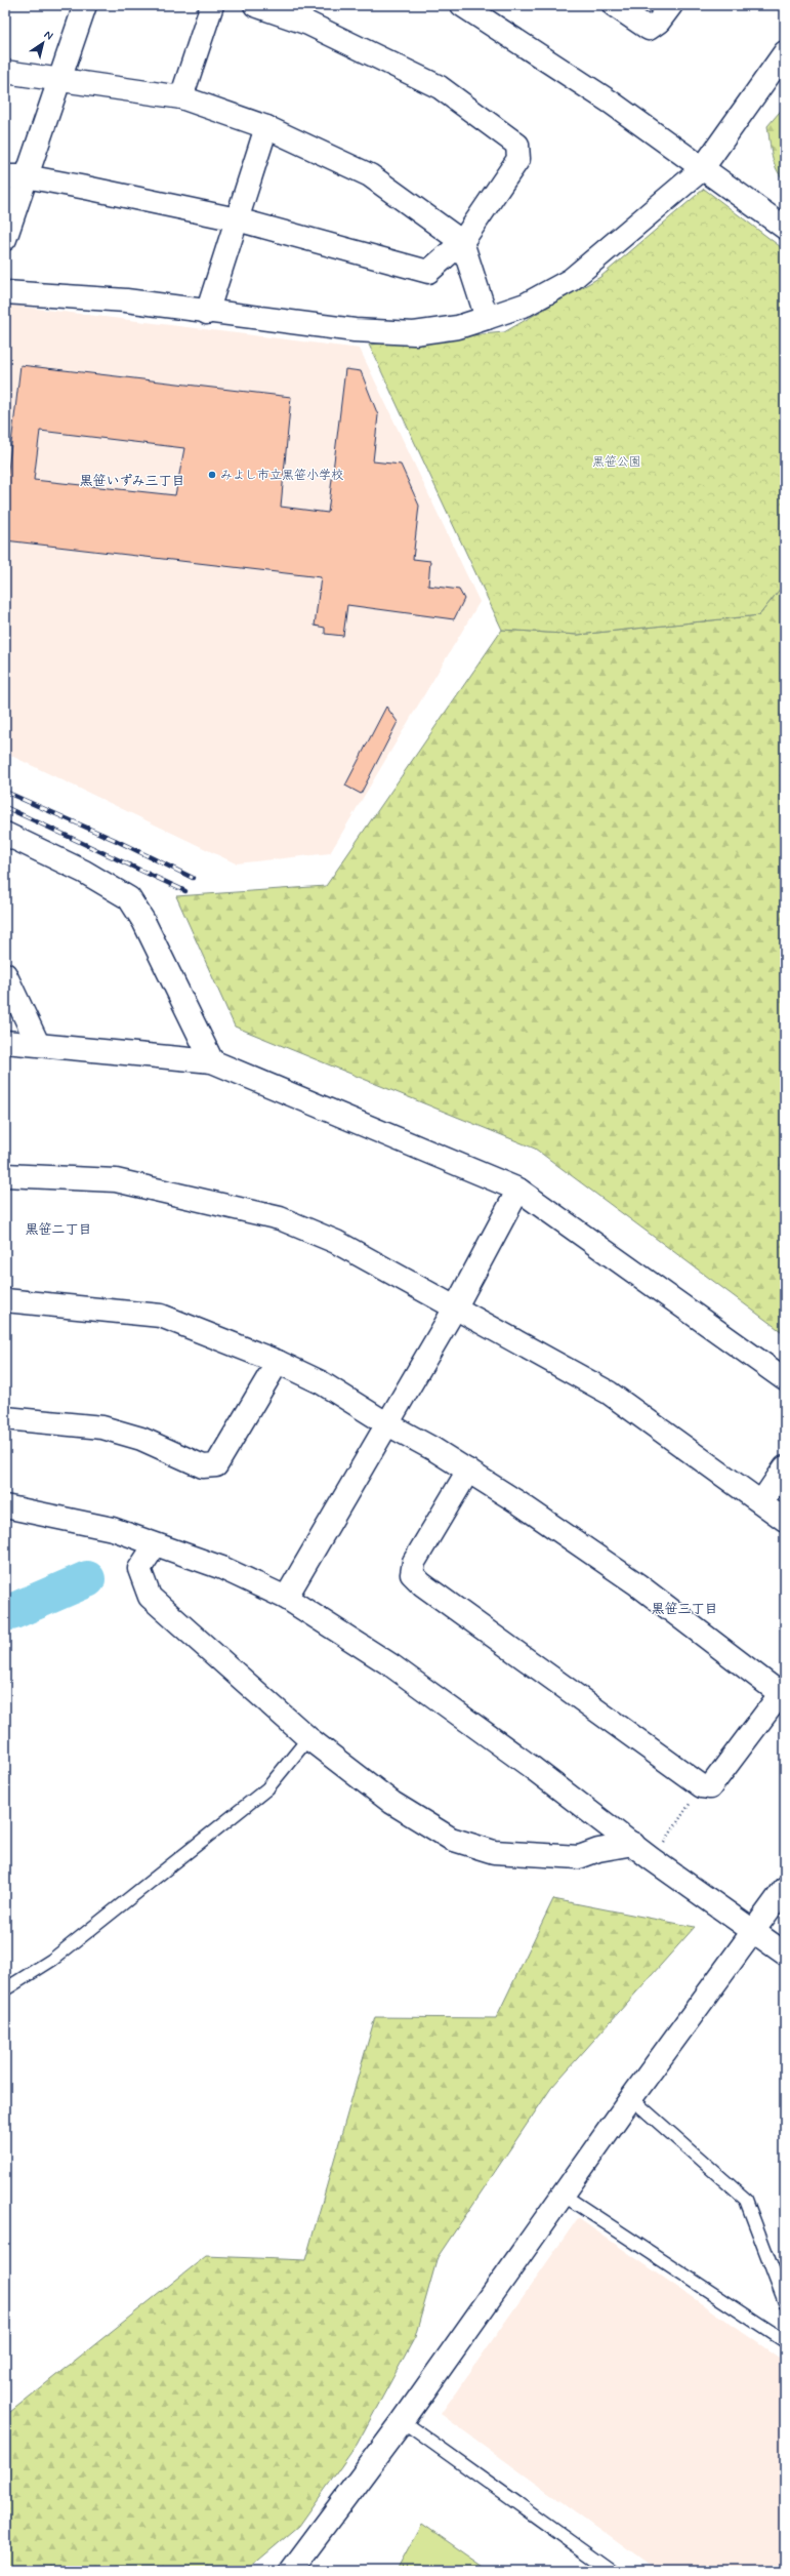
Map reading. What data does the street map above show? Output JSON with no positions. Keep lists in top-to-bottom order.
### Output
{
  "districts": ["黒笹いずみ三丁目", "黒笹二丁目", "黒笹三丁目"],
  "parks": ["黒笹公園"],
  "places": ["みよし市立黒笹小学校"],
  "north": "top right"
}
